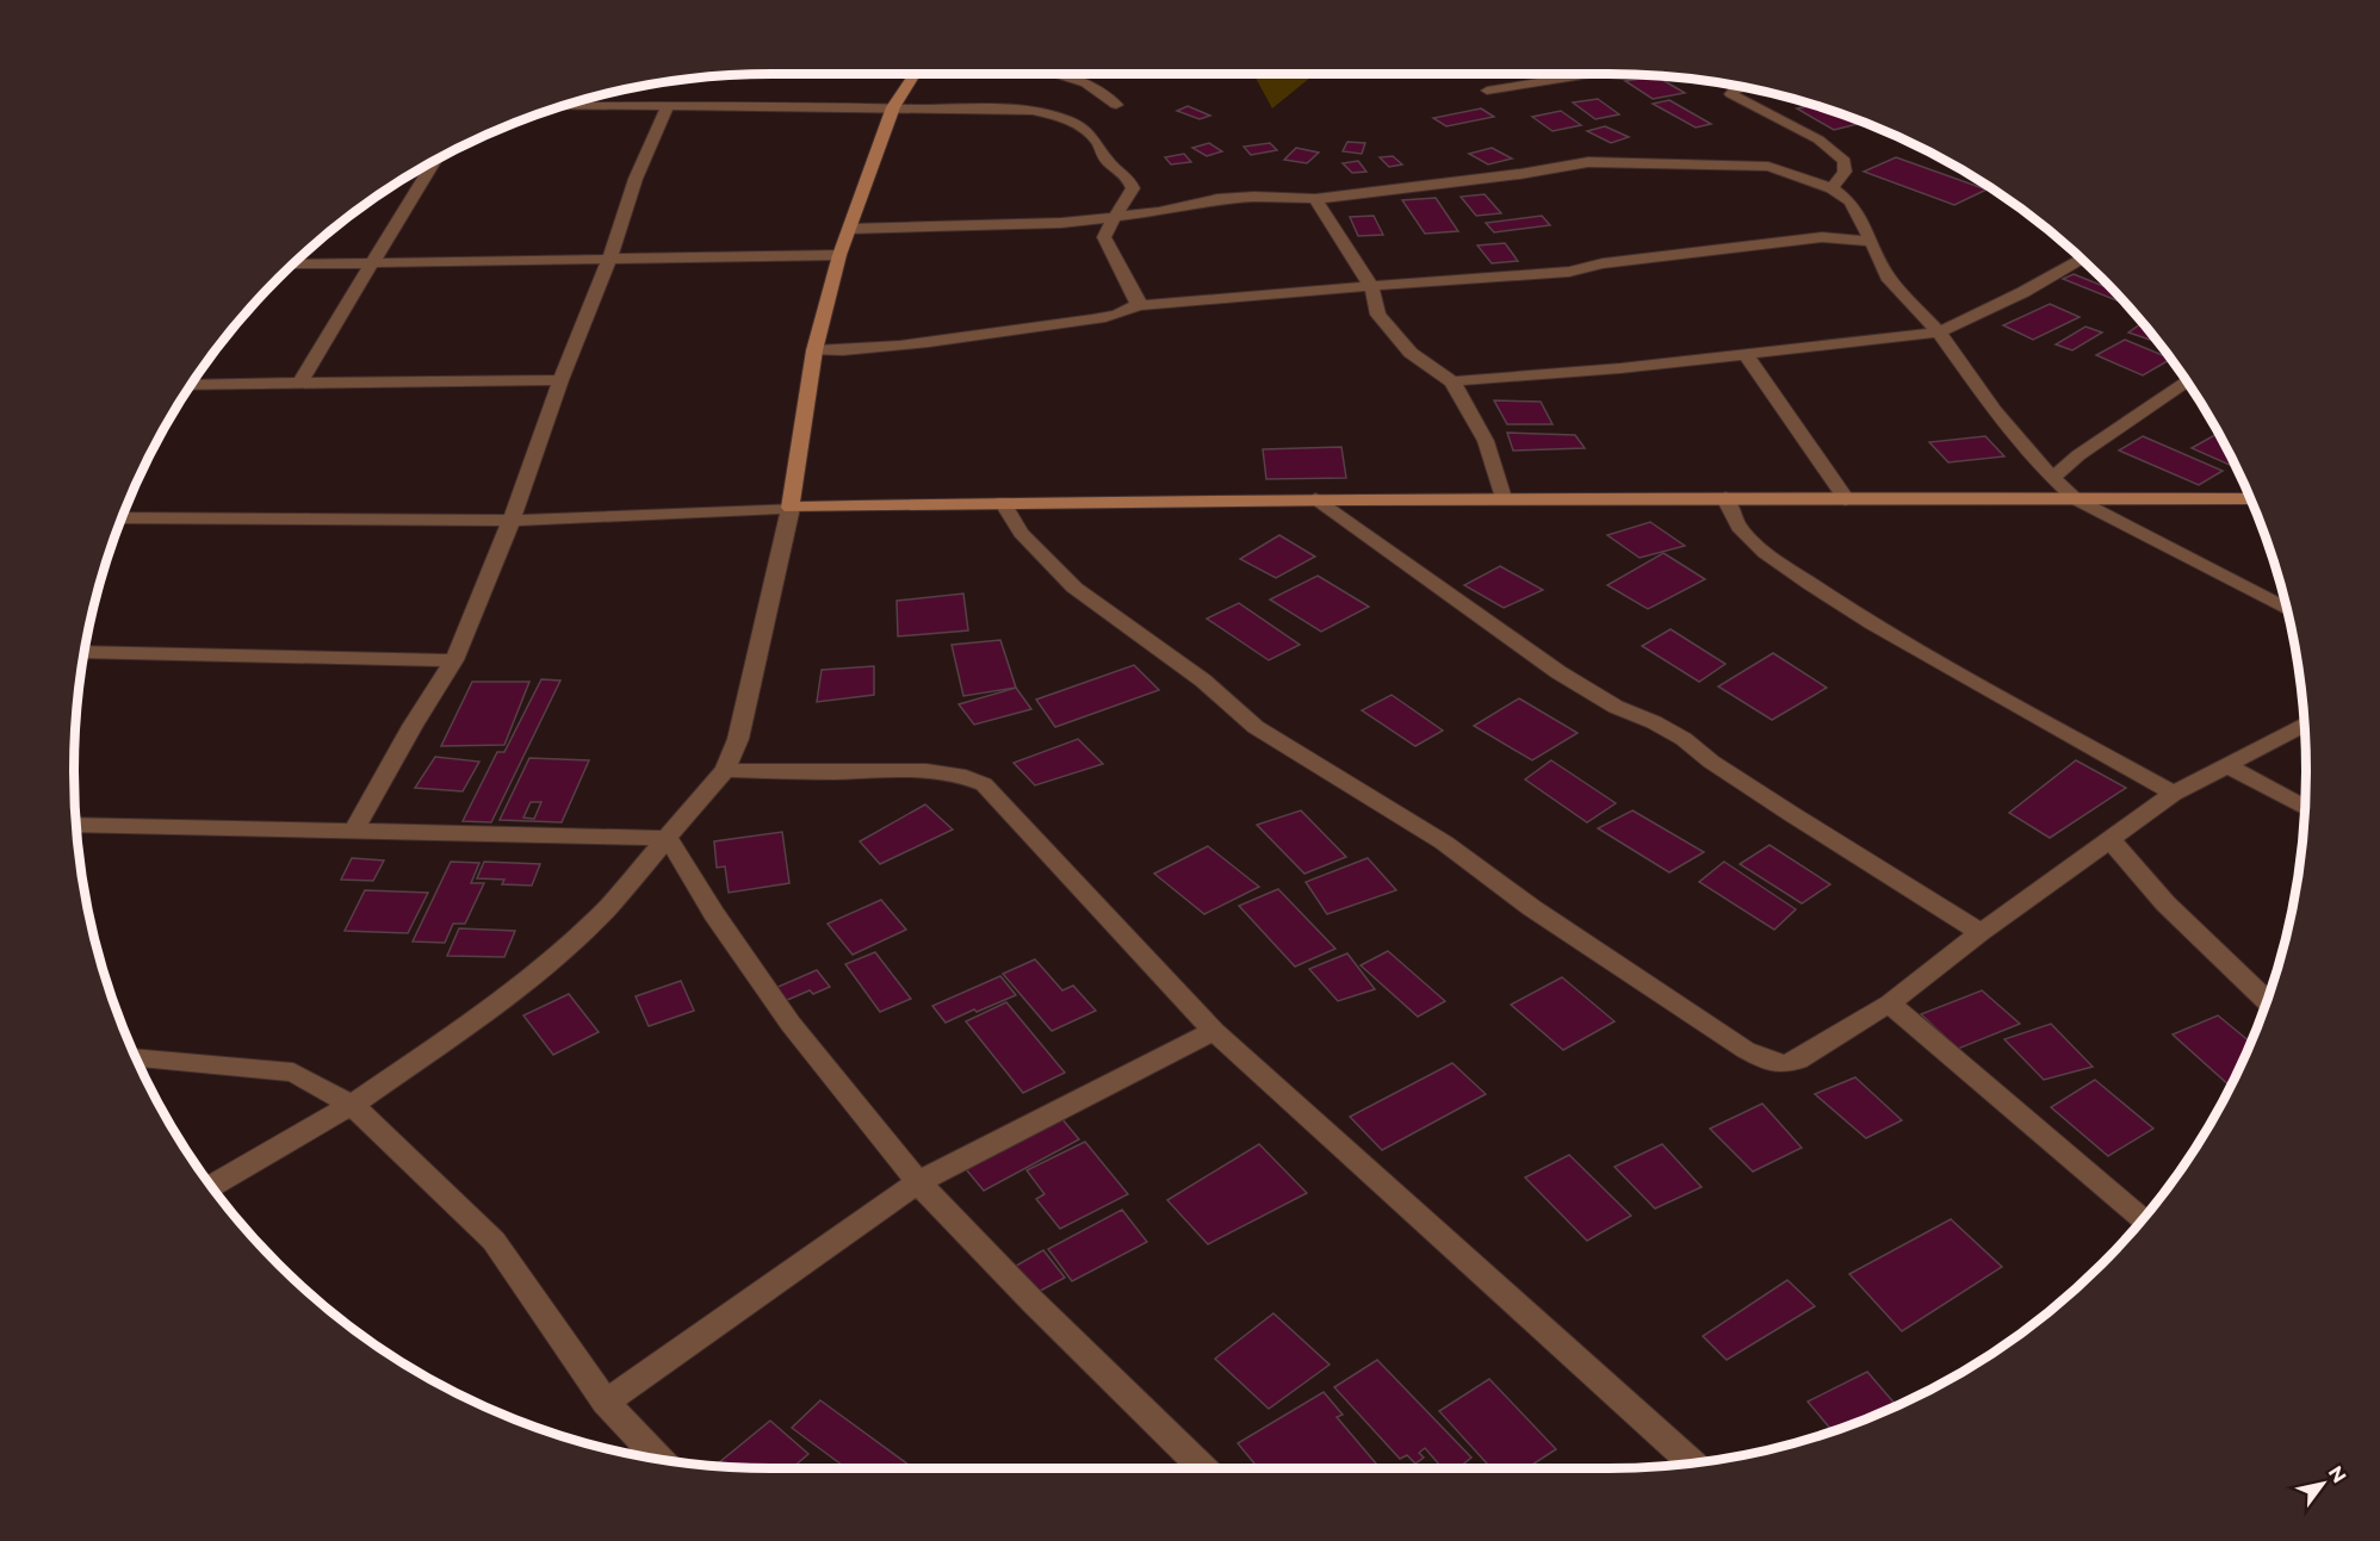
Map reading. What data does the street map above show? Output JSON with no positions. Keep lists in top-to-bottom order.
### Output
{
  "north": "top right"
}
